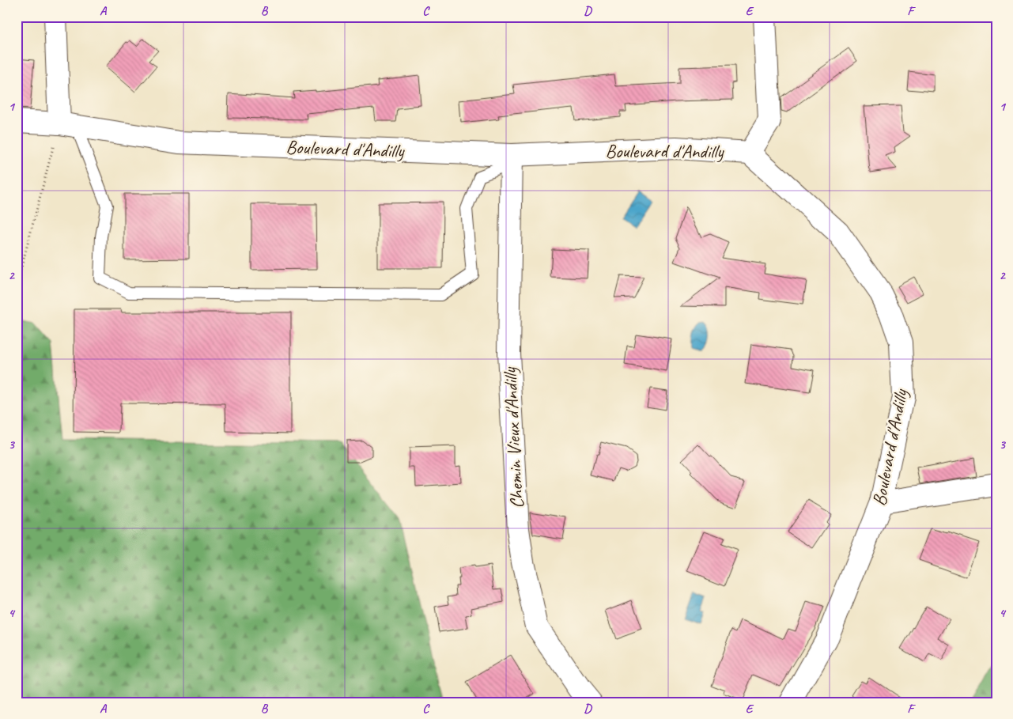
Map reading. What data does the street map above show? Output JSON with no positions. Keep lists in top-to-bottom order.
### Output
{
  "streets": {
    "street": ["Boulevard d'Andilly", "Chemin Vieux d'Andilly"]
  },
  "crossings": [
    ["Boulevard d'Andilly", "Chemin Vieux d'Andilly"]
  ],
  "grid": {
    "columns": [
      "A",
      "B",
      "C",
      "D",
      "E",
      "F"
    ],
    "rows": [
      "1",
      "2",
      "3",
      "4"
    ]
  }
}
